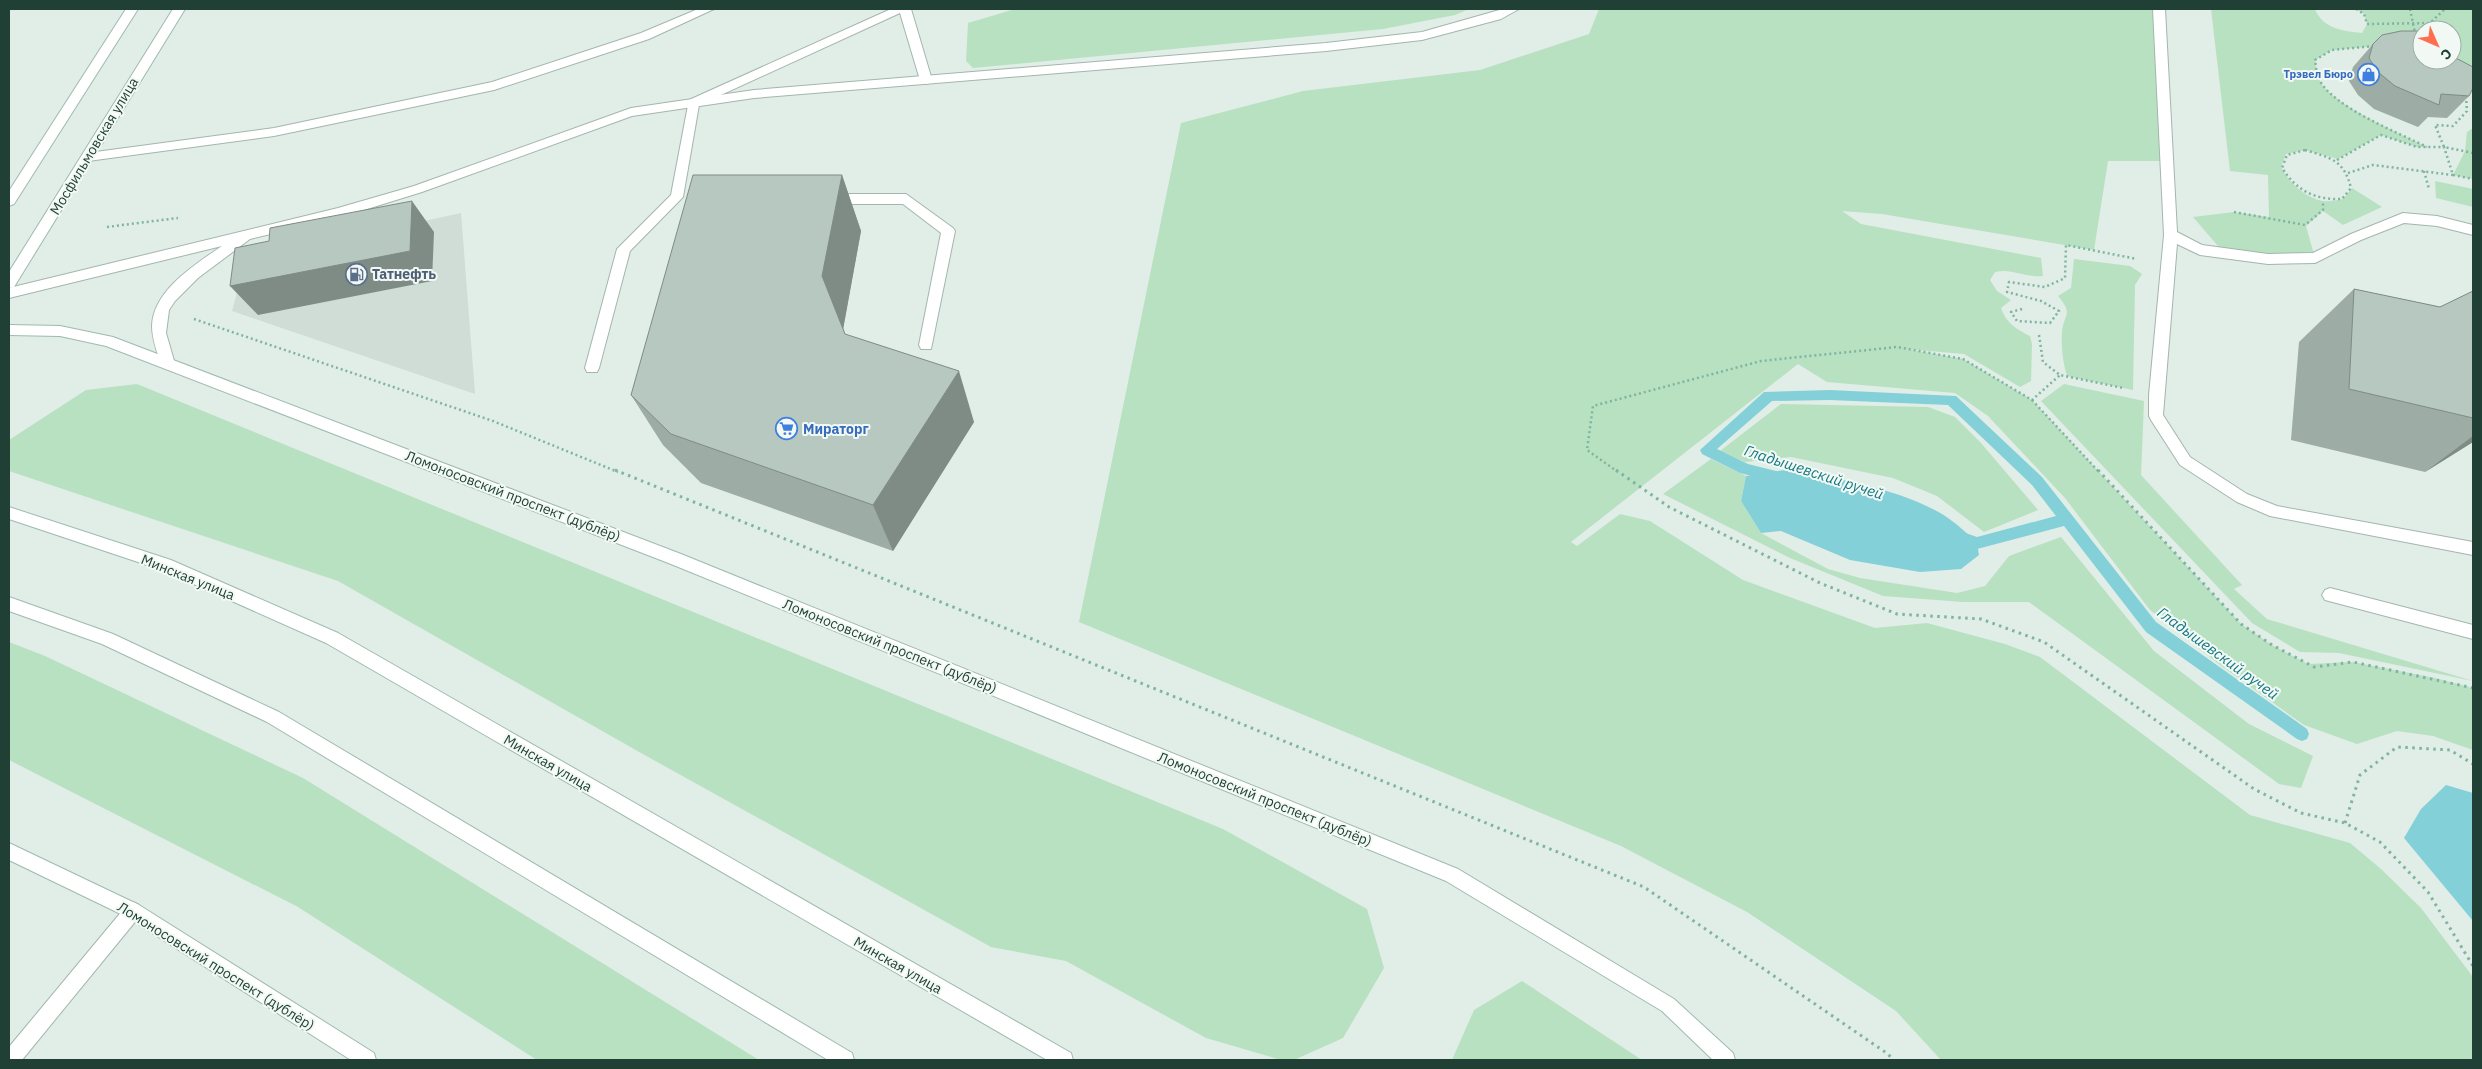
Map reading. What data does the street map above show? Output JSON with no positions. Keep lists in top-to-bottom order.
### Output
{
  "streets": {
    "main road": ["Мосфильмовская улица", "Ломоносовский проспект (дублёр)", "Минская улица"]
  },
  "water": ["Гладышевский ручей"],
  "places": {
    "shop": ["Трэвел Бюро"],
    "fuel station": ["Татнефть"],
    "supermarket": ["Мираторг"]
  },
  "north": "bottom right"
}
